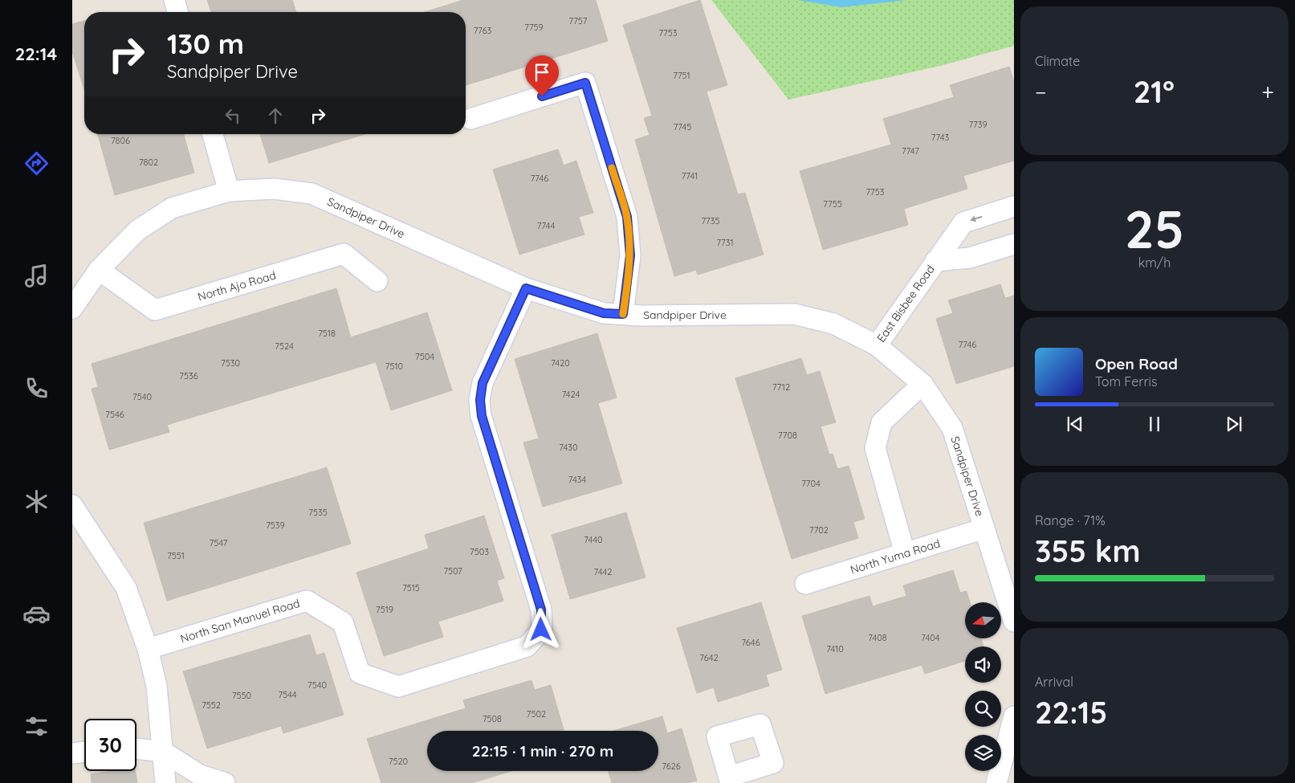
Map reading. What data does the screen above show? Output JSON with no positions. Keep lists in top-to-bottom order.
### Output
{
  "streets": {
    "street": [
      "Sandpiper Drive",
      "North Ajo Road",
      "East Bisbee Road",
      "North Yuma Road",
      "North San Manuel Road"
    ]
  },
  "crossings": [
    ["Sandpiper Drive", "North Ajo Road"],
    ["Sandpiper Drive", "East Bisbee Road"],
    ["Sandpiper Drive", "North Yuma Road"],
    ["Sandpiper Drive", "North San Manuel Road"]
  ],
  "house_numbers": [
    "7757",
    "7759",
    "7763",
    "7753",
    "7751",
    "7739",
    "7745",
    "7743",
    "7806",
    "7747",
    "7802",
    "7741",
    "7746",
    "7753",
    "7755",
    "7735",
    "7744",
    "7731",
    "7518",
    "7746",
    "7524",
    "7504",
    "7530",
    "7420",
    "7510",
    "7536",
    "7712",
    "7424",
    "7540",
    "7546",
    "7708",
    "7430",
    "7434",
    "7704",
    "7535",
    "7539",
    "7702",
    "7440",
    "7547",
    "7503",
    "7551",
    "7507",
    "7442",
    "7515",
    "7519",
    "7408",
    "7404",
    "7646",
    "7410",
    "7642",
    "7540",
    "7544",
    "7550",
    "7552",
    "7502",
    "7508",
    "7520",
    "7626"
  ],
  "north": "left",
  "page": {
    "tabs": "22:14",
    "tile": [
      "Climate",
      ["25", "km/h"],
      ["Range · 71%", "355 km"],
      ["Arrival", "22:15"]
    ],
    "turn": ["130 m", "Sandpiper Drive"],
    "heat": ["−", "21°", "+"],
    "song": ["Open Road", "Tom Ferris"],
    "limit": "30",
    "trip": "22:15 · 1 min · 270 m"
  }
}
